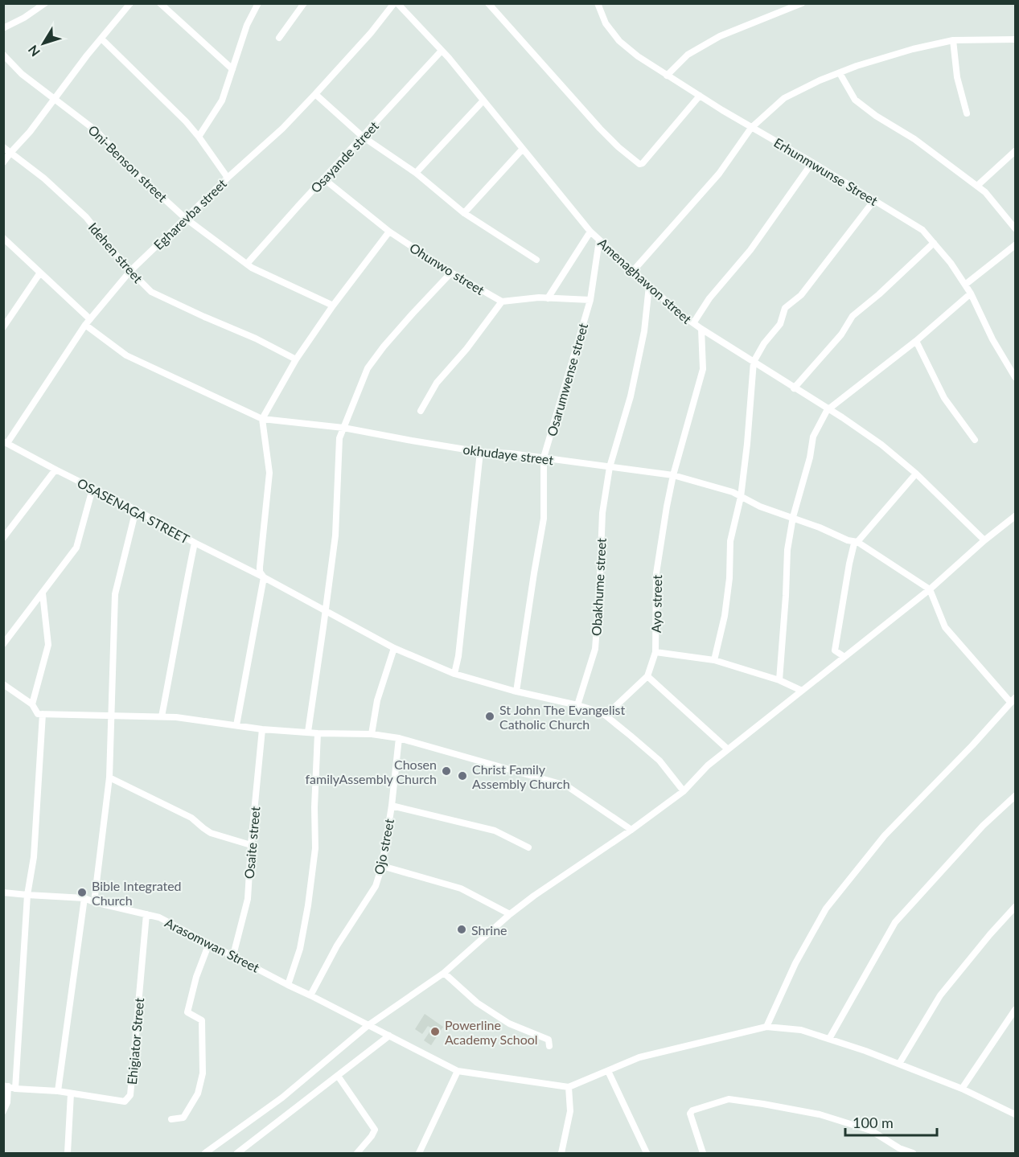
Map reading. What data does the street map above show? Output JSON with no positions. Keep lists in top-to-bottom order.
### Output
{
  "streets": {
    "street": [
      "Osayande street",
      "Oni-Benson street",
      "Erhunmwunse Street",
      "Egharevba street",
      "Idehen street",
      "Ohunwo street",
      "Amenaghawon street",
      "Osarumwense street",
      "okhudaye street",
      "OSASENAGA STREET",
      "Obakhume street",
      "Ayo street",
      "Osaite street",
      "Ojo street",
      "Arasomwan Street",
      "Ehigiator Street"
    ]
  },
  "crossings": [
    ["Osayande street", "Oni-Benson street"],
    ["Osayande street", "Ohunwo street"],
    ["Osayande street", "Amenaghawon street"],
    ["Oni-Benson street", "Egharevba street"],
    ["Egharevba street", "Idehen street"],
    ["Egharevba street", "Amenaghawon street"],
    ["Egharevba street", "okhudaye street"],
    ["Egharevba street", "OSASENAGA STREET"],
    ["Amenaghawon street", "Osarumwense street"],
    ["Amenaghawon street", "Obakhume street"],
    ["Amenaghawon street", "Ayo street"],
    ["Osarumwense street", "okhudaye street"],
    ["okhudaye street", "Obakhume street"],
    ["okhudaye street", "Ayo street"],
    ["Osaite street", "Arasomwan Street"],
    ["Ojo street", "Arasomwan Street"],
    ["Arasomwan Street", "Ehigiator Street"]
  ],
  "places": [
    "St John The Evangelist Catholic Church",
    "Chosen familyAssembly Church",
    "Christ Family Assembly Church",
    "Bible Integrated Church",
    "Shrine",
    "Powerline Academy School"
  ],
  "scale_bar": "100 m",
  "north": "bottom left"
}
